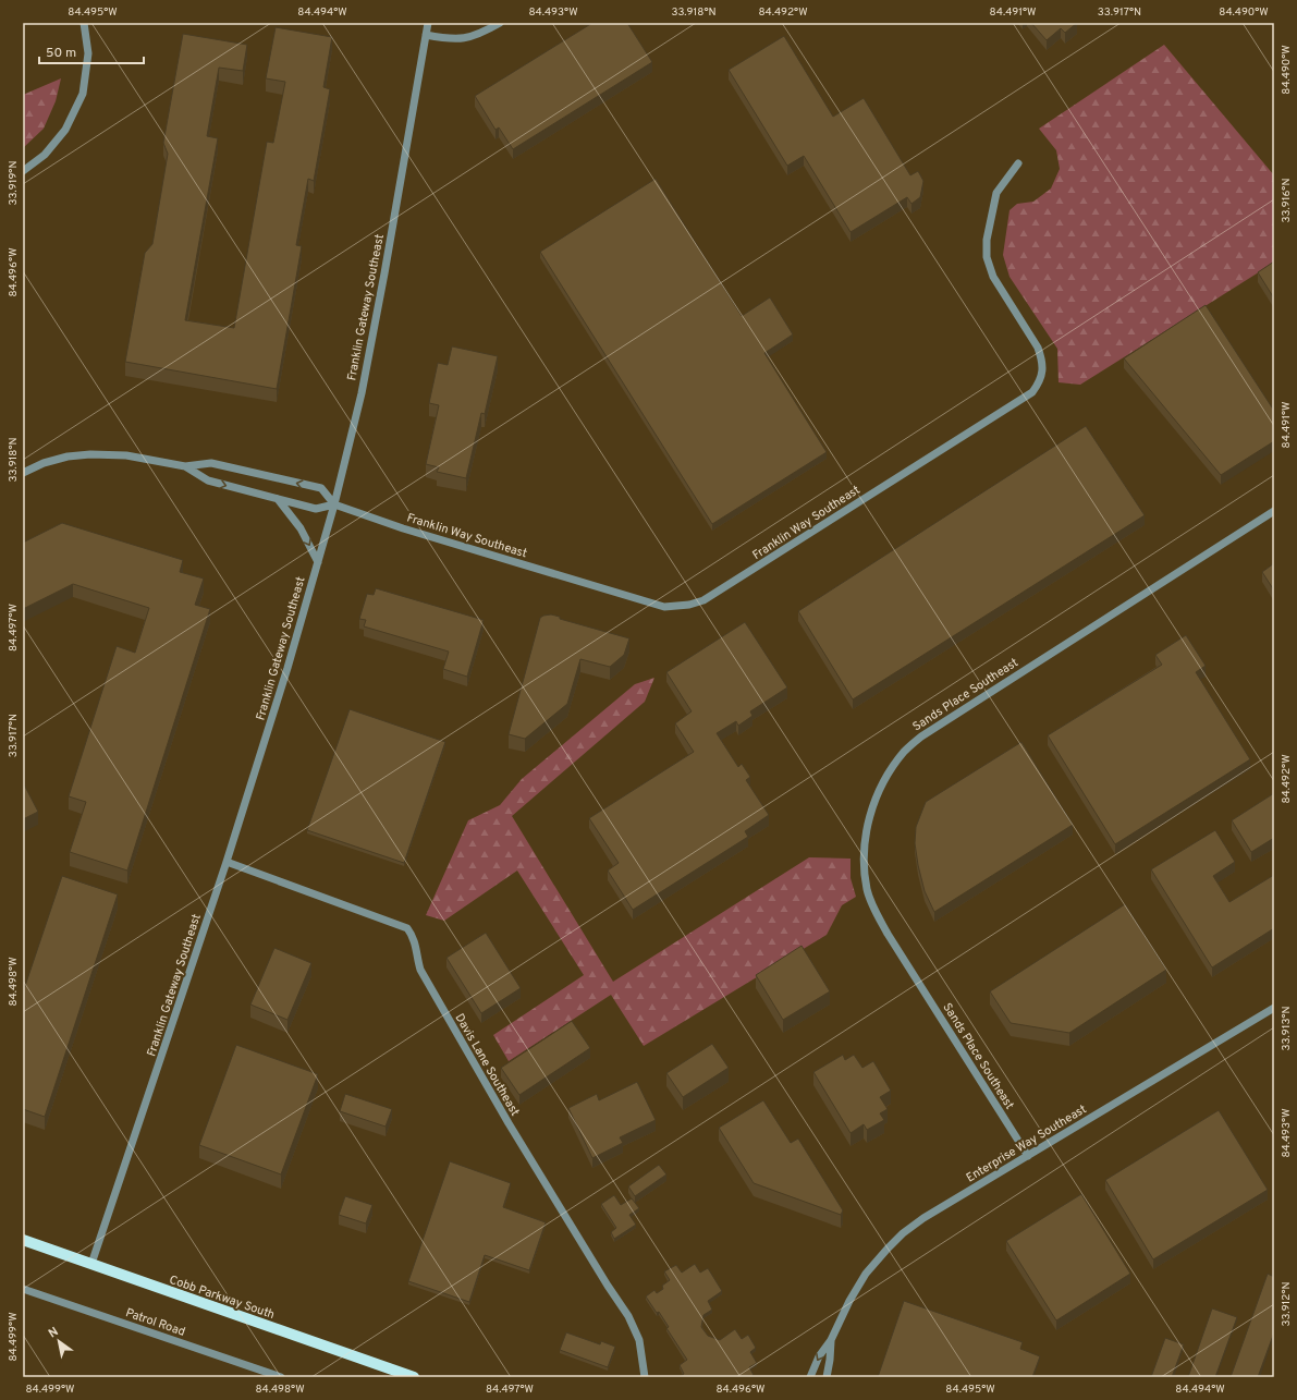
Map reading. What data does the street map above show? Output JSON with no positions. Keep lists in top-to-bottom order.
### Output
{
  "streets": {
    "main road": ["Cobb Parkway South"],
    "street": [
      "Franklin Gateway Southeast",
      "Franklin Way Southeast",
      "Sands Place Southeast",
      "Davis Lane Southeast",
      "Enterprise Way Southeast",
      "Patrol Road"
    ]
  },
  "crossings": [
    ["Franklin Gateway Southeast", "Franklin Way Southeast"],
    ["Franklin Gateway Southeast", "Davis Lane Southeast"],
    ["Franklin Gateway Southeast", "Cobb Parkway South"],
    ["Sands Place Southeast", "Enterprise Way Southeast"]
  ],
  "scale_bar": "50 m",
  "north": "top left",
  "coordinates": [
    "84.495°W",
    "84.494°W",
    "84.493°W",
    "33.918°N",
    "84.492°W",
    "84.491°W",
    "33.917°N",
    "84.490°W",
    "33.919°N",
    "33.916°N",
    "84.496°W",
    "84.497°W",
    "84.498°W",
    "33.913°N",
    "33.912°N",
    "84.499°W"
  ]
}
